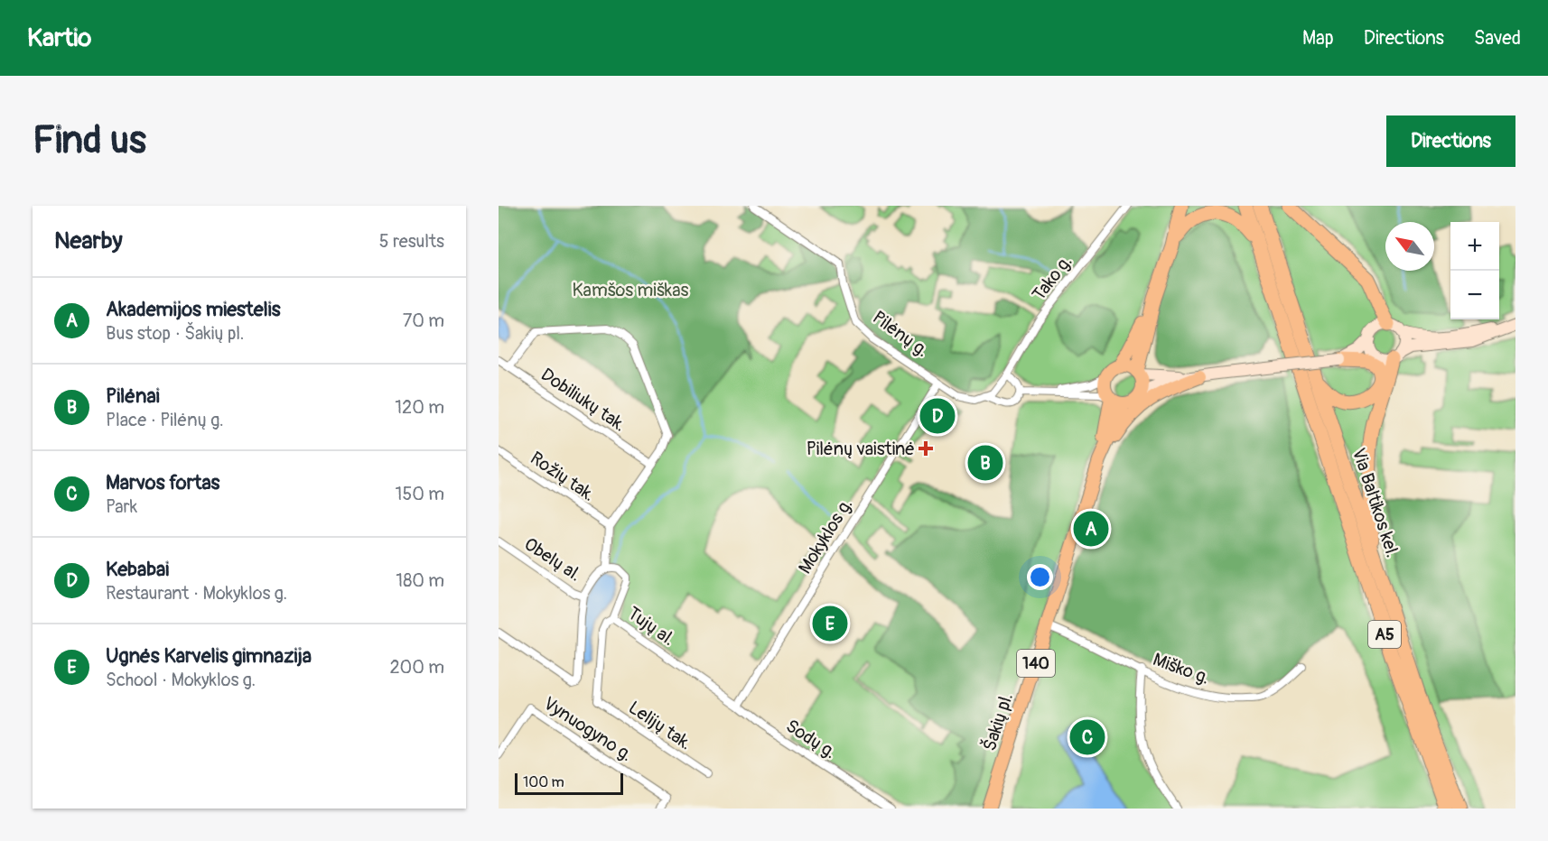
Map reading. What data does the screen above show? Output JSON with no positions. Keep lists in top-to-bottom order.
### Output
{
  "streets": {
    "highway": ["Via Baltikos kel.", "A5", "140"],
    "main road": ["Šakių pl."],
    "street": [
      "Tako g.",
      "Pilėnų g.",
      "Dobiliukų tak.",
      "Rožių tak.",
      "Mokyklos g.",
      "Obelų al.",
      "Tujų al.",
      "Miško g.",
      "Lelijų tak.",
      "Vynuogyno g.",
      "Sodų g."
    ]
  },
  "crossings": [
    ["Tako g.", "Pilėnų g."],
    ["Pilėnų g.", "Mokyklos g."],
    ["Via Baltikos kel.", "140"],
    ["Mokyklos g.", "Sodų g."],
    ["Obelų al.", "Tujų al."],
    ["Tujų al.", "Lelijų tak."],
    ["Tujų al.", "Sodų g."],
    ["140", "Šakių pl."],
    ["Miško g.", "Šakių pl."]
  ],
  "parks": ["Kamšos miškas"],
  "places": {
    "health": ["Pilėnų vaistinė"]
  },
  "scale_bar": "100 m",
  "north": "top left",
  "page": {
    "header": "Kartio",
    "nav": ["Map", "Directions", "Saved"],
    "buttons": "Directions",
    "title": "Find us",
    "heading": ["Nearby", "5 results"],
    "map_buttons": ["+", "−"],
    "list": [
      {
        "mark": "A",
        "name": "Akademijos miestelis",
        "note": "Bus stop · Šakių pl.",
        "value": "70 m"
      },
      {
        "mark": "B",
        "name": "Pilėnai",
        "note": "Place · Pilėnų g.",
        "value": "120 m"
      },
      {
        "mark": "C",
        "name": "Marvos fortas",
        "note": "Park",
        "value": "150 m"
      },
      {
        "mark": "D",
        "name": "Kebabai",
        "note": "Restaurant · Mokyklos g.",
        "value": "180 m"
      },
      {
        "mark": "E",
        "name": "Ugnės Karvelis gimnazija",
        "note": "School · Mokyklos g.",
        "value": "200 m"
      }
    ],
    "pins": [
      "D",
      "B",
      "A",
      "E",
      "C"
    ],
    "scale": "100 m"
  }
}
